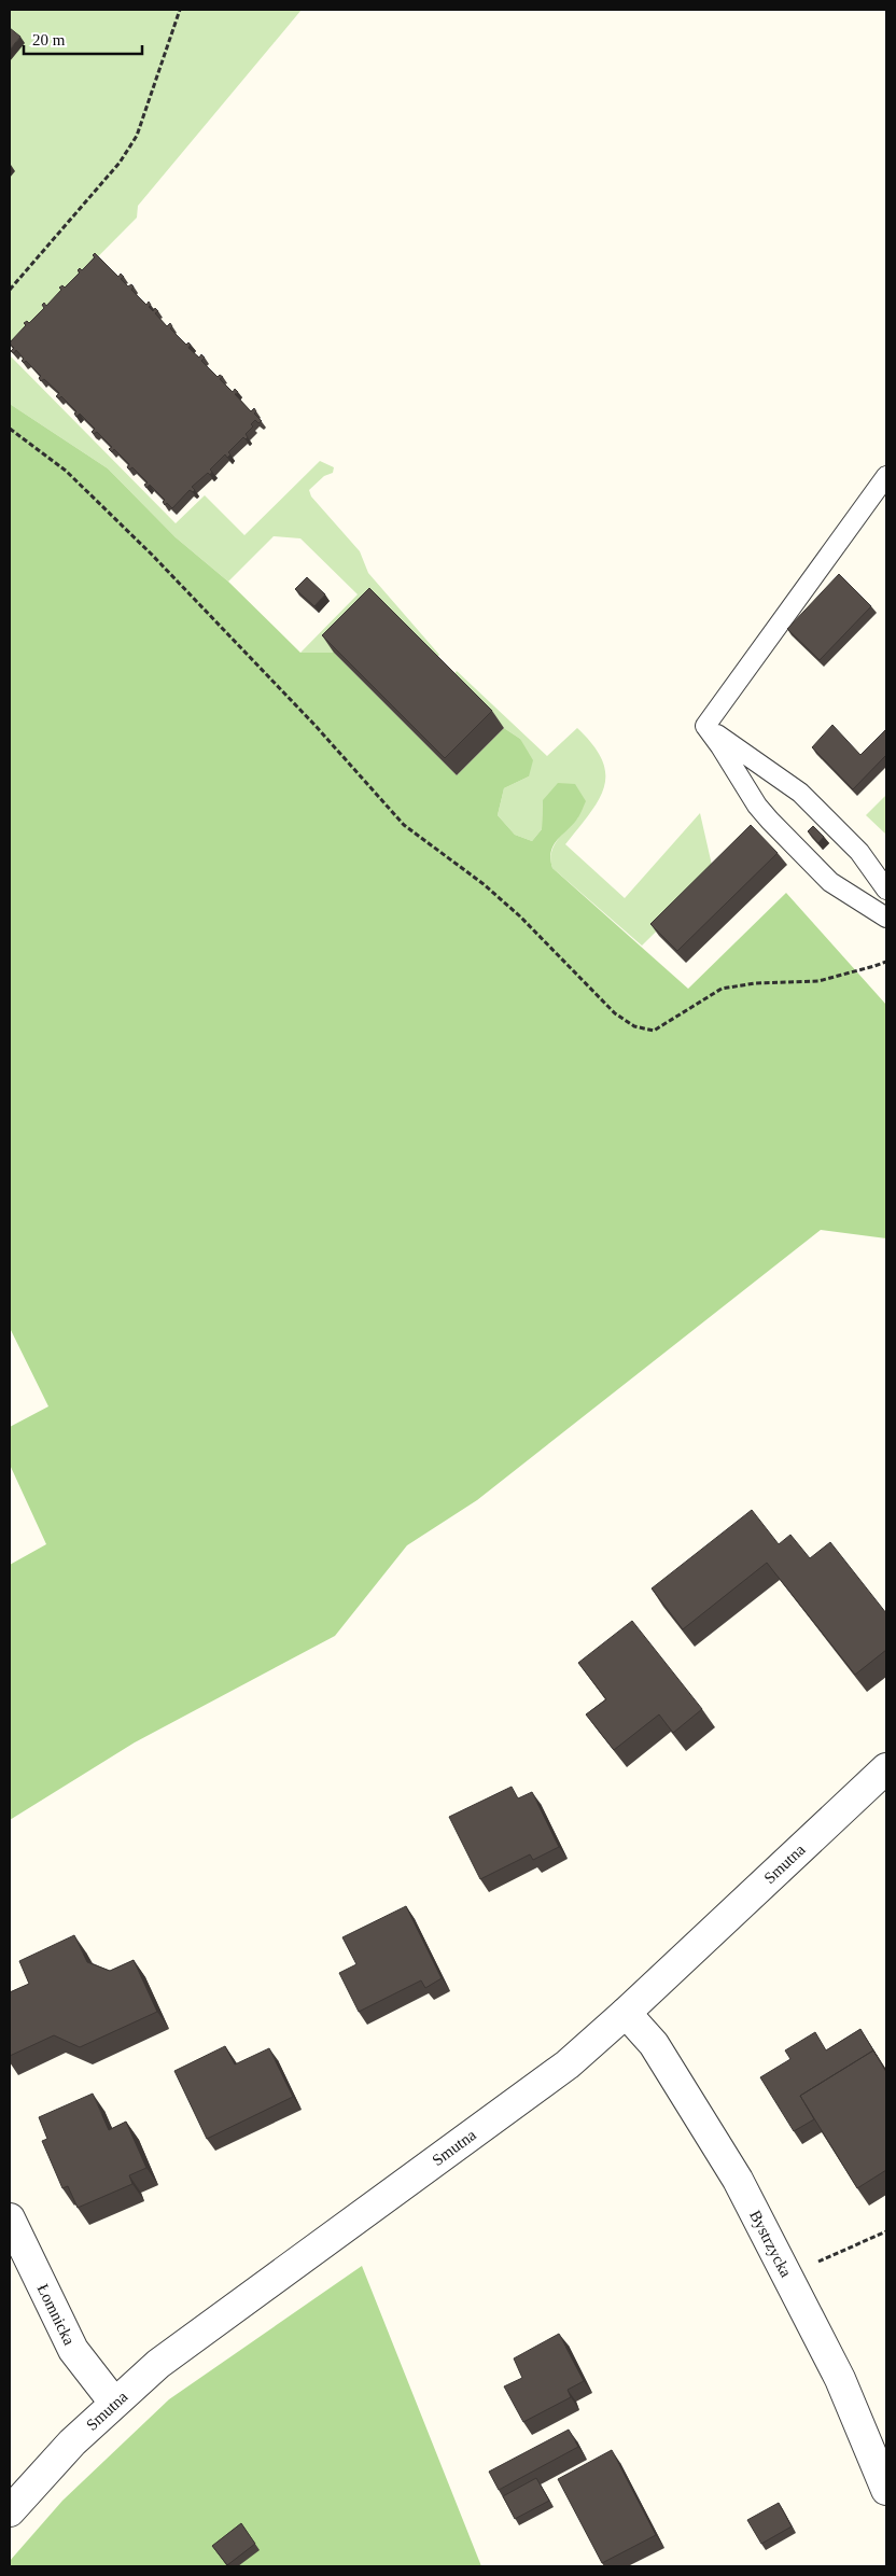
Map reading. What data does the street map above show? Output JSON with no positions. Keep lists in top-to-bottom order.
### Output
{
  "streets": {
    "street": ["Smutna", "Bystrzycka", "Łomnicka"]
  },
  "crossings": [
    ["Smutna", "Bystrzycka"],
    ["Smutna", "Łomnicka"]
  ],
  "scale_bar": "20 m"
}
